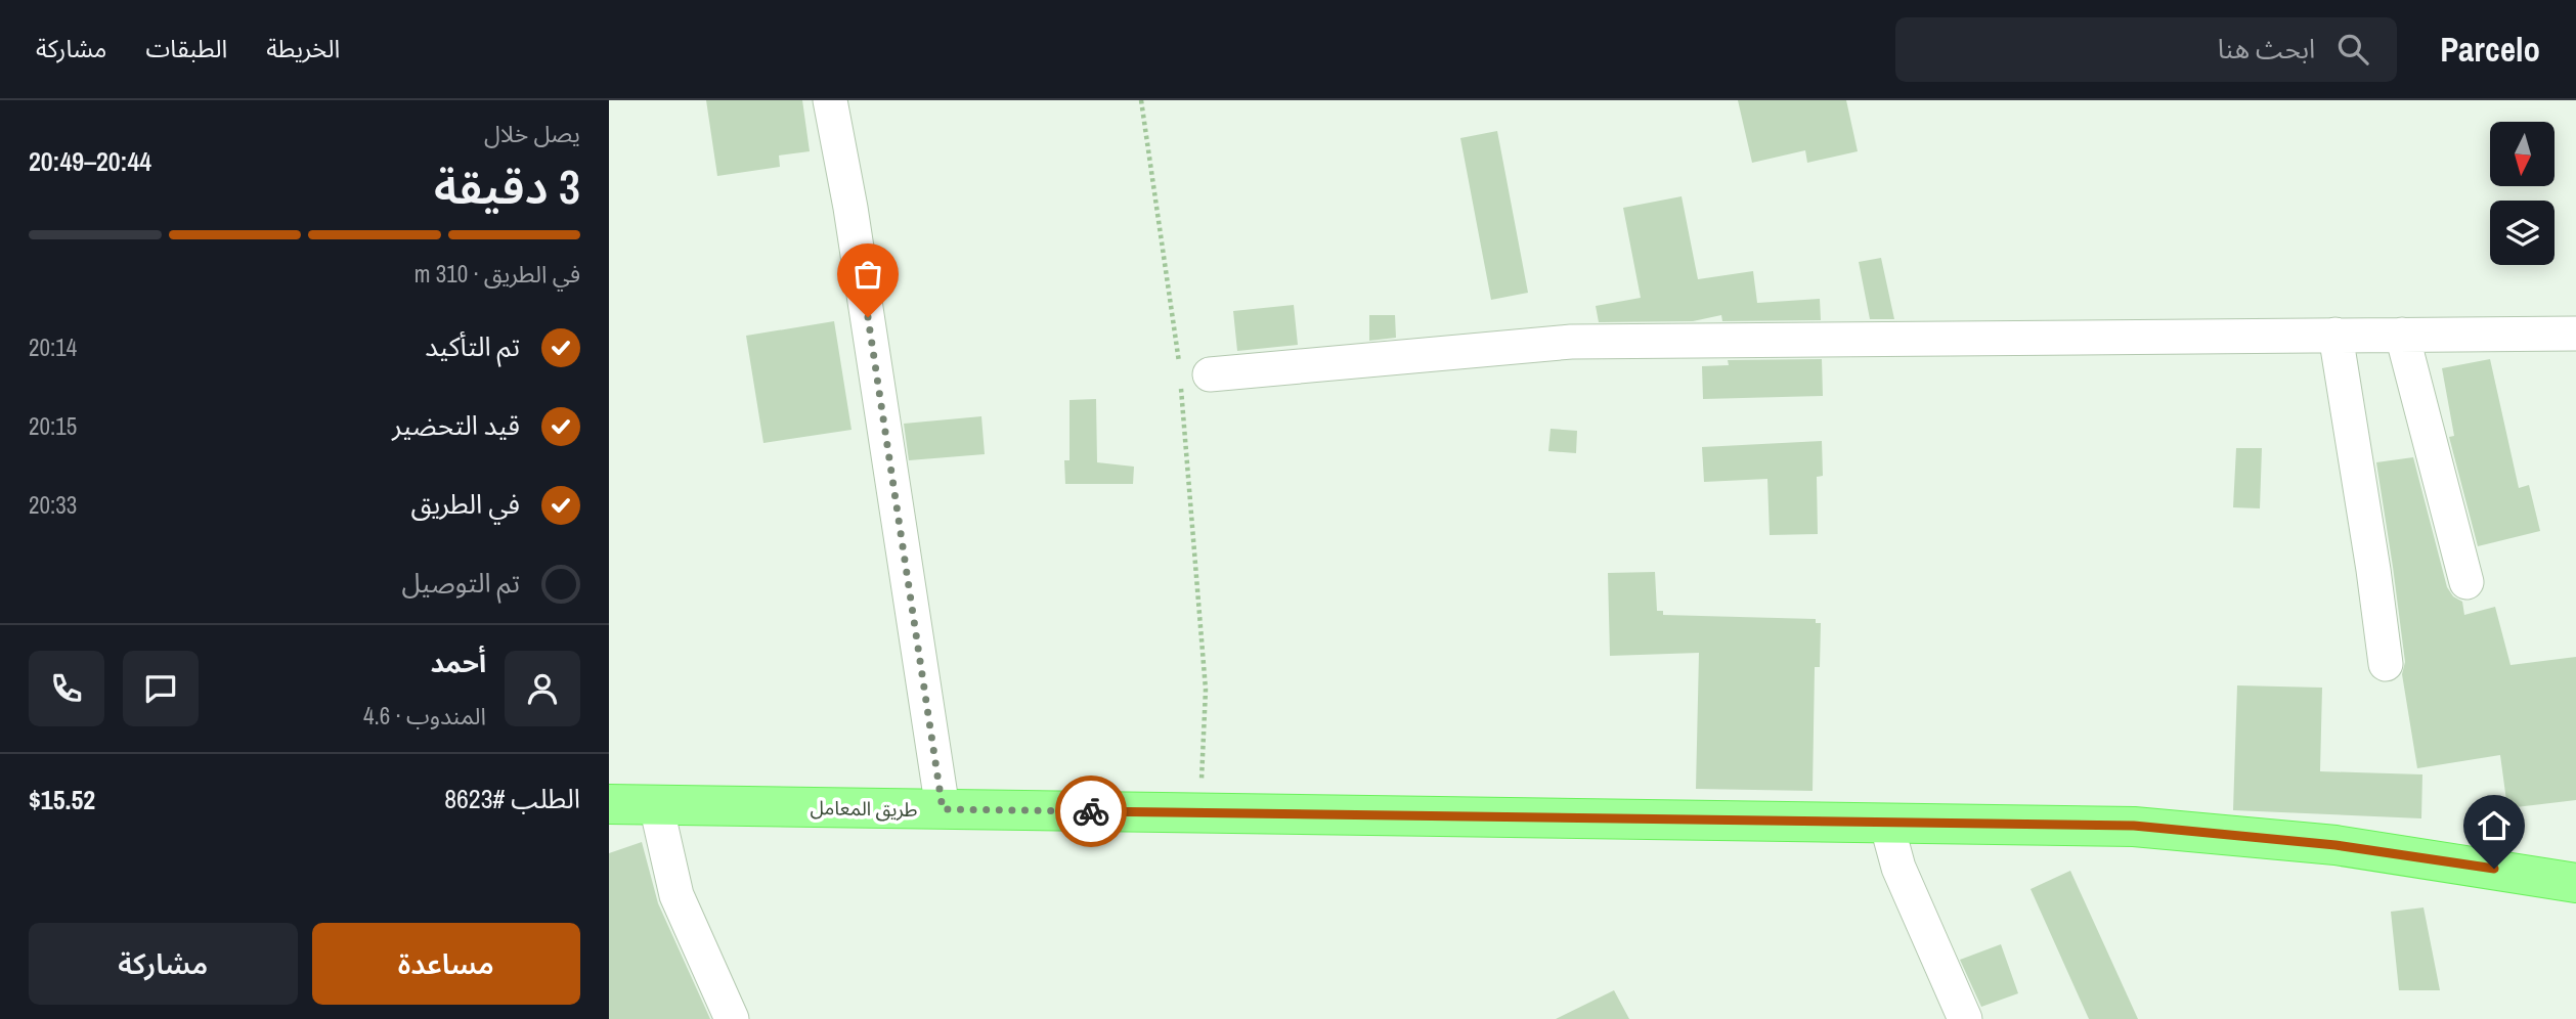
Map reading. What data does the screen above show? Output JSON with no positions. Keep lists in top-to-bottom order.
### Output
{
  "streets": {
    "main road": ["طريق المعامل"]
  },
  "north": "bottom",
  "page": {
    "header": "Parcelo",
    "search": "ابحث هنا",
    "nav": ["الخريطة", "الطبقات", "مشاركة"],
    "heading": ["3 دقيقة", "يصل خلال", "20:44–20:49"],
    "panel": [
      "أحمد",
      "المندوب · 4.6",
      "الطلب #8623",
      "$15.52"
    ],
    "bar": "في الطريق · 310 m",
    "list": [
      ["تم التأكيد", "20:14"],
      ["قيد التحضير", "20:15"],
      ["في الطريق", "20:33"],
      "تم التوصيل"
    ],
    "buttons": ["مساعدة", "مشاركة"]
  }
}
